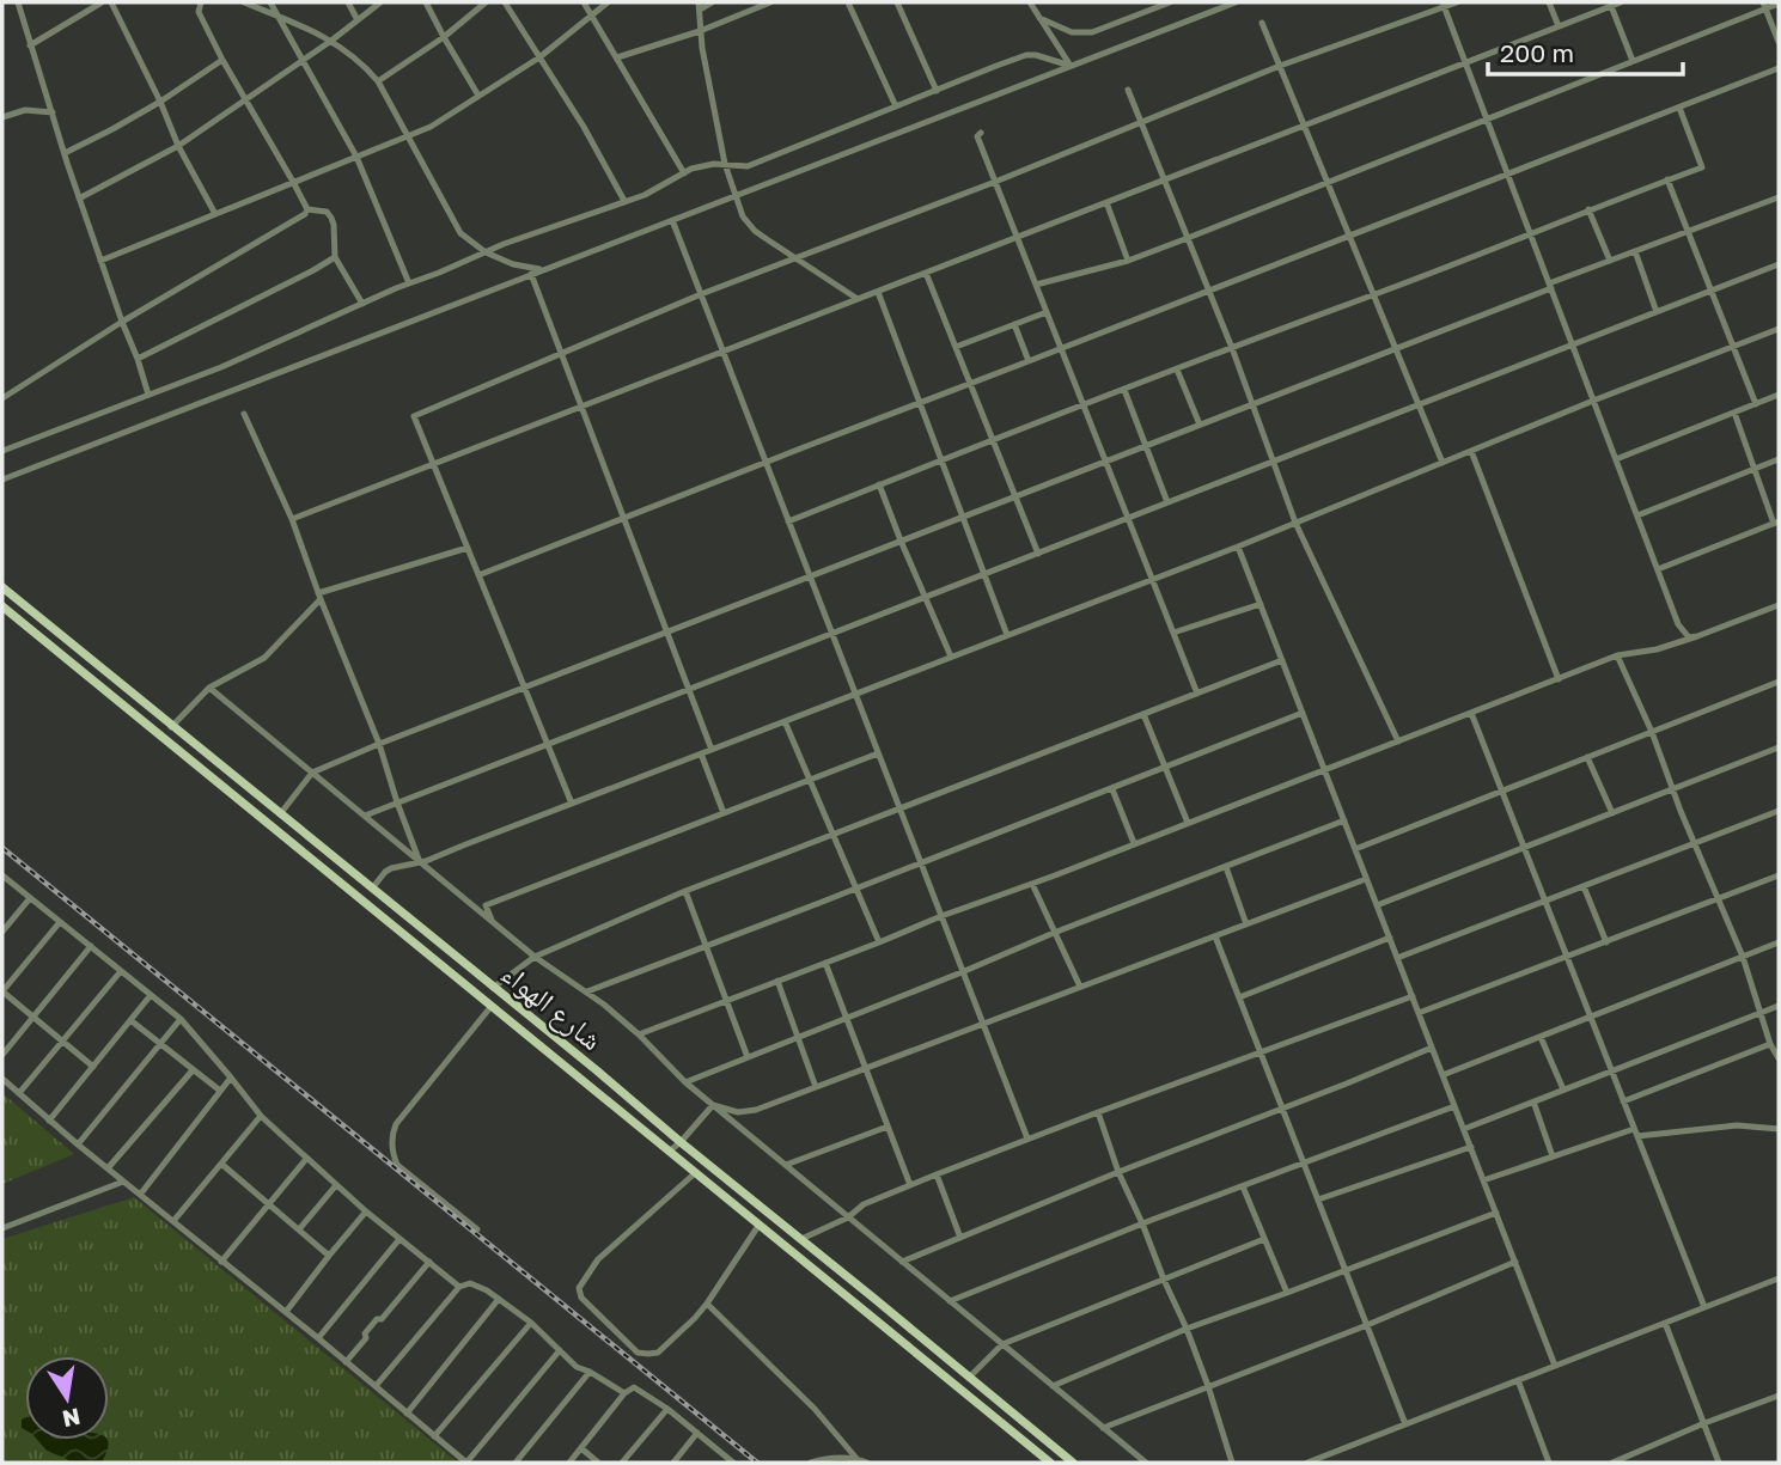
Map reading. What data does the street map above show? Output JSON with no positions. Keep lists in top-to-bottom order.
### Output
{
  "streets": {
    "main road": ["شارع الهواء"]
  },
  "scale_bar": "200 m",
  "north": "bottom"
}
